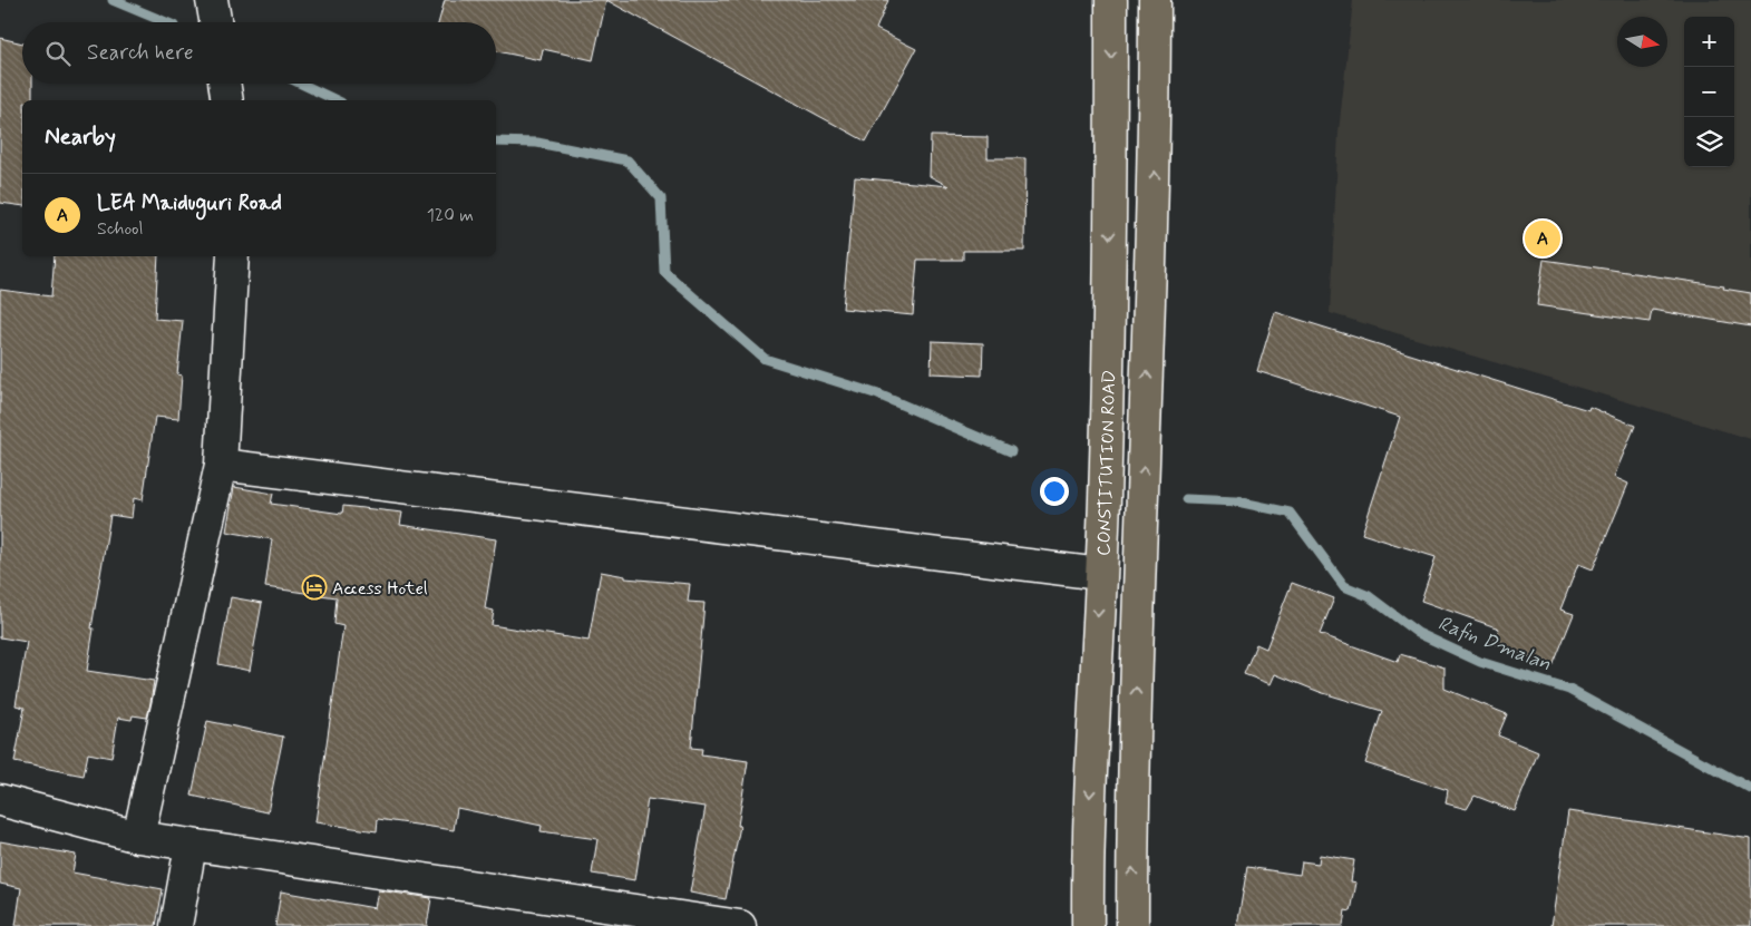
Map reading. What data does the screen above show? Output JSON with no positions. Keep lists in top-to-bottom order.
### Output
{
  "streets": {
    "main road": ["CONSTITUTION ROAD"]
  },
  "water": ["Rafin Dmalan"],
  "places": {
    "hotel": ["Access Hotel"]
  },
  "north": "right",
  "page": {
    "map_buttons": ["+", "−"],
    "search": "Search here",
    "heading": "Nearby",
    "list": [
      {
        "mark": "A",
        "name": "LEA Maiduguri Road",
        "note": "School",
        "value": "120 m"
      }
    ],
    "pins": "A"
  }
}
